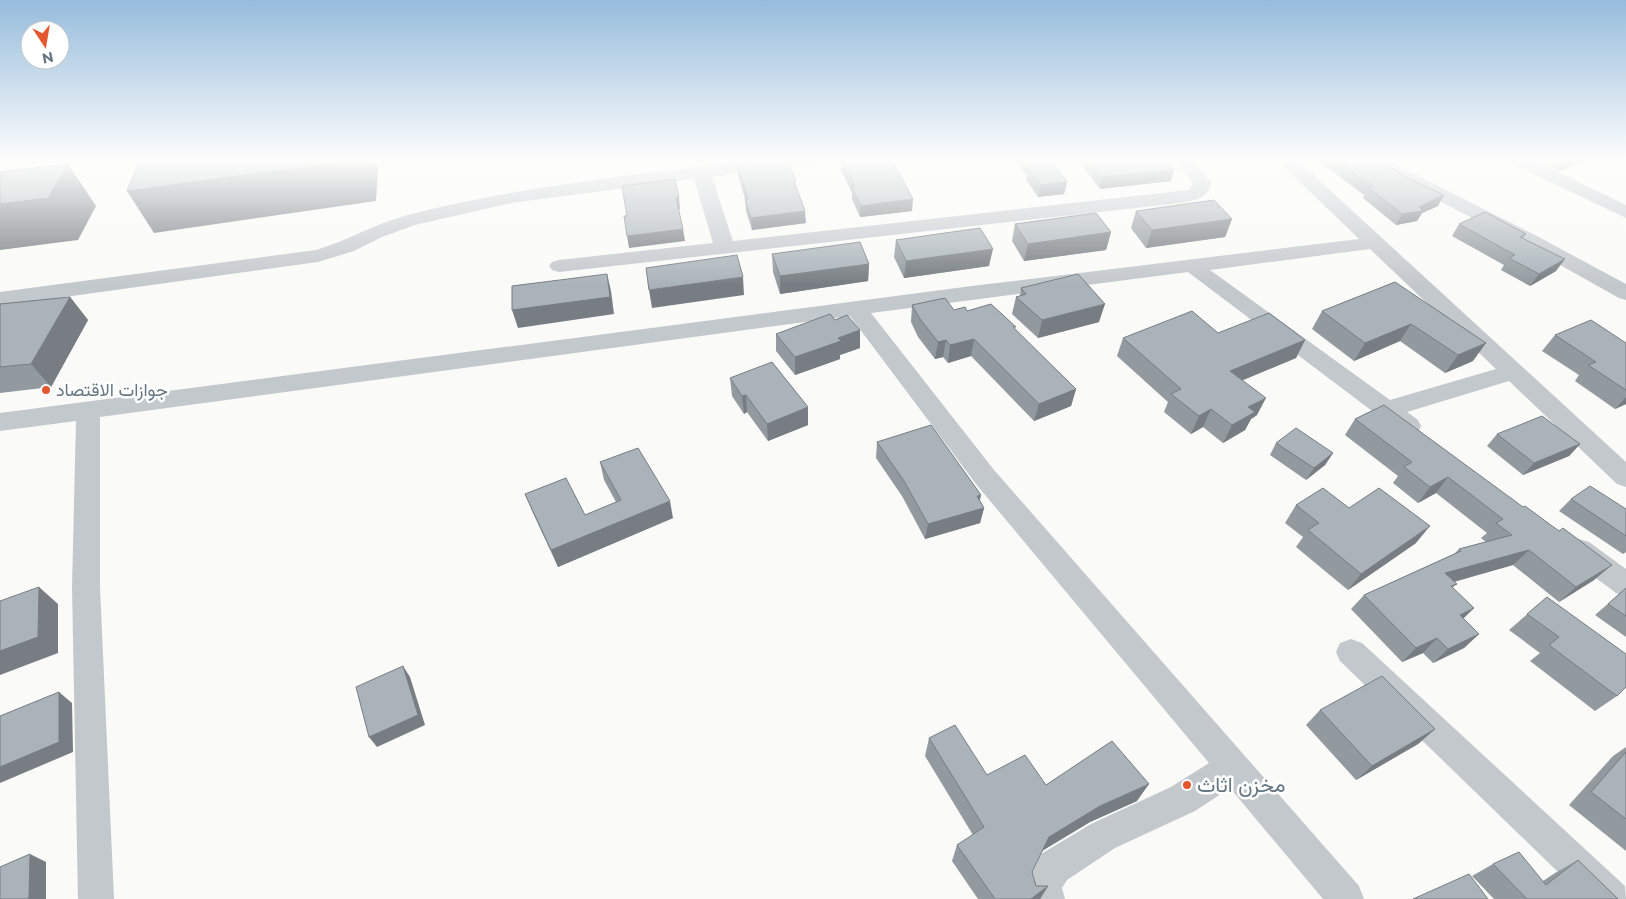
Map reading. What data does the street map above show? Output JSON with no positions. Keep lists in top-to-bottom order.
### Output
{
  "places": ["جوازات الاقتصاد", "مخزن اثاث"],
  "north": "bottom"
}
